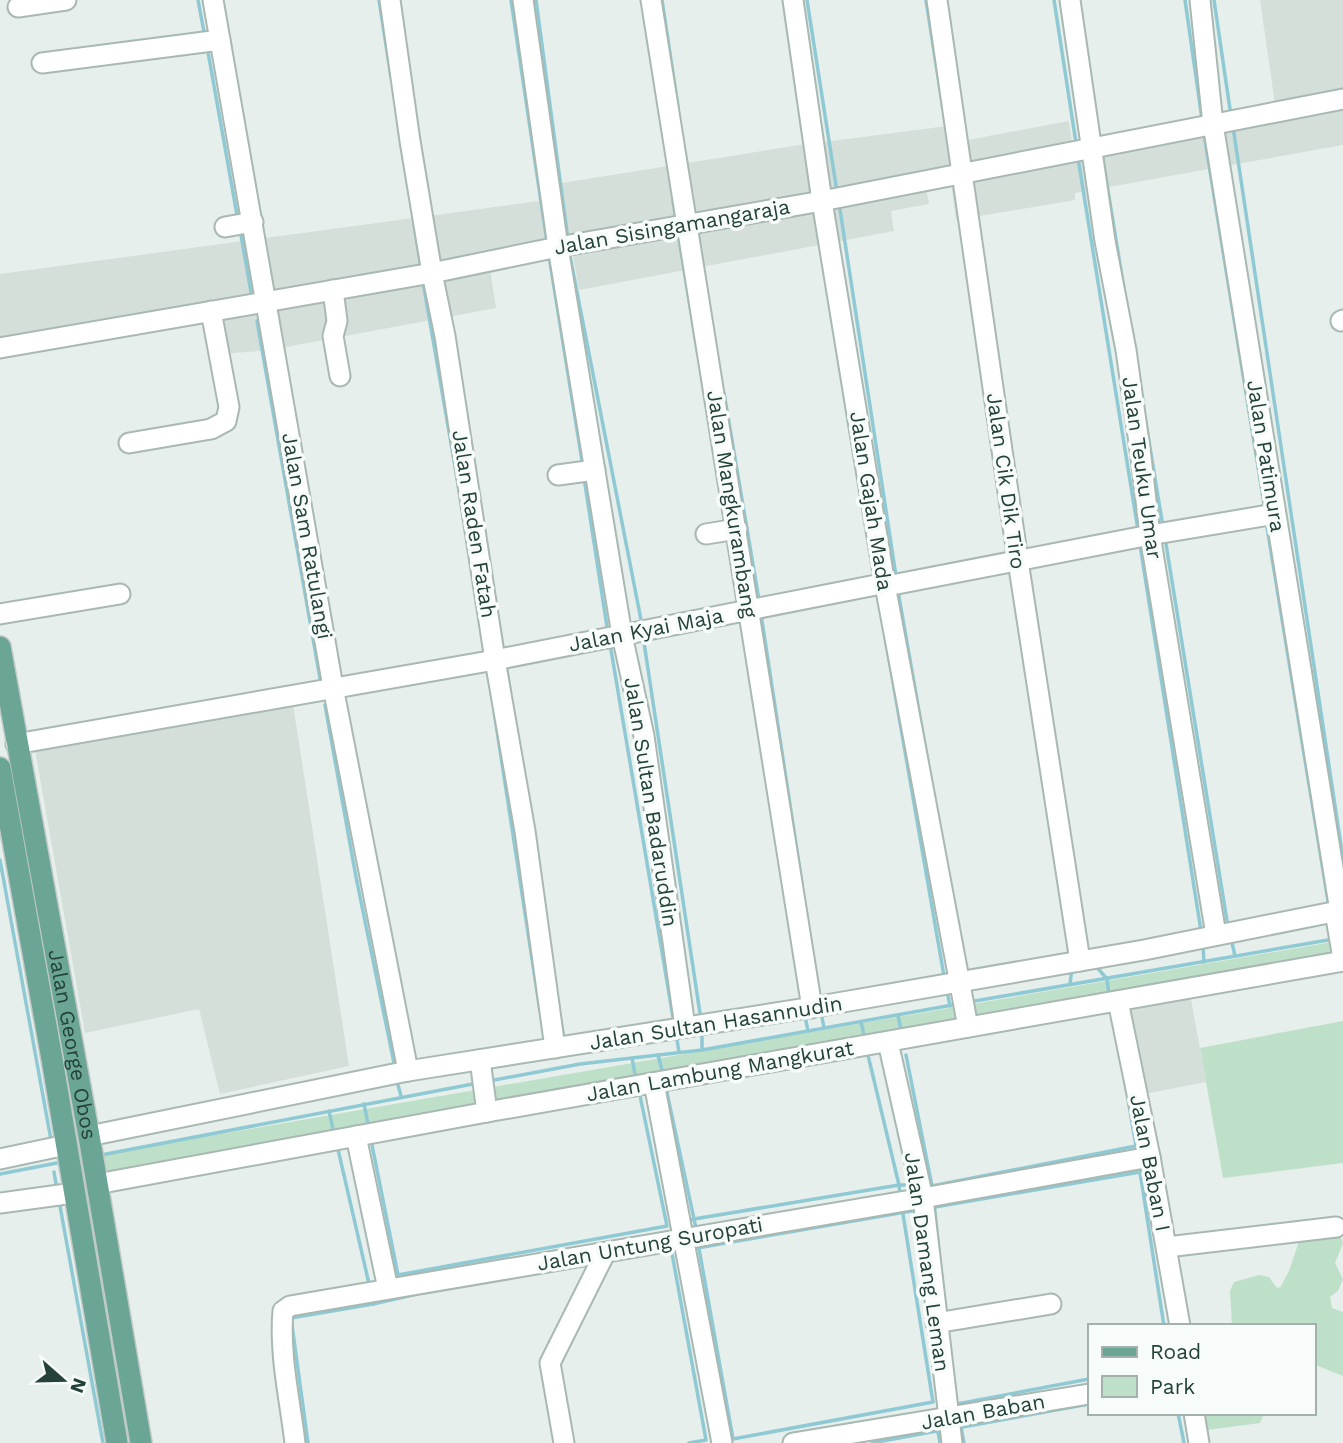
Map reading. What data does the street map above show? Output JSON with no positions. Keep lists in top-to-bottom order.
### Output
{
  "streets": {
    "main road": ["Jalan George Obos"],
    "street": [
      "Jalan Sisingamangaraja",
      "Jalan Patimura",
      "Jalan Teuku Umar",
      "Jalan Cik Dik Tiro",
      "Jalan Gajah Mada",
      "Jalan Mangkurambang",
      "Jalan Raden Fatah",
      "Jalan Sam Ratulangi",
      "Jalan Kyai Maja",
      "Jalan Sultan Badaruddin",
      "Jalan Sultan Hasannudin",
      "Jalan Lambung Mangkurat",
      "Jalan Baban I",
      "Jalan Untung Suropati",
      "Jalan Damang Leman",
      "Jalan Baban"
    ]
  },
  "crossings": [
    ["Jalan Sisingamangaraja", "Jalan Patimura"],
    ["Jalan Sisingamangaraja", "Jalan Teuku Umar"],
    ["Jalan Sisingamangaraja", "Jalan Cik Dik Tiro"],
    ["Jalan Sisingamangaraja", "Jalan Gajah Mada"],
    ["Jalan Sisingamangaraja", "Jalan Mangkurambang"],
    ["Jalan Sisingamangaraja", "Jalan Raden Fatah"],
    ["Jalan Sisingamangaraja", "Jalan Sam Ratulangi"],
    ["Jalan Sisingamangaraja", "Jalan Sultan Badaruddin"],
    ["Jalan Patimura", "Jalan Kyai Maja"],
    ["Jalan Patimura", "Jalan Sultan Hasannudin"],
    ["Jalan Patimura", "Jalan Lambung Mangkurat"],
    ["Jalan Teuku Umar", "Jalan Kyai Maja"],
    ["Jalan Teuku Umar", "Jalan Sultan Hasannudin"],
    ["Jalan Cik Dik Tiro", "Jalan Kyai Maja"],
    ["Jalan Cik Dik Tiro", "Jalan Sultan Hasannudin"],
    ["Jalan Gajah Mada", "Jalan Kyai Maja"],
    ["Jalan Gajah Mada", "Jalan Sultan Hasannudin"],
    ["Jalan Gajah Mada", "Jalan Lambung Mangkurat"],
    ["Jalan Mangkurambang", "Jalan Kyai Maja"],
    ["Jalan Mangkurambang", "Jalan Sultan Hasannudin"],
    ["Jalan Raden Fatah", "Jalan Kyai Maja"],
    ["Jalan Raden Fatah", "Jalan Sultan Hasannudin"],
    ["Jalan Sam Ratulangi", "Jalan Kyai Maja"],
    ["Jalan Sam Ratulangi", "Jalan Sultan Hasannudin"],
    ["Jalan Kyai Maja", "Jalan Sultan Badaruddin"],
    ["Jalan Kyai Maja", "Jalan George Obos"],
    ["Jalan Sultan Badaruddin", "Jalan Sultan Hasannudin"],
    ["Jalan Sultan Hasannudin", "Jalan George Obos"],
    ["Jalan Sultan Hasannudin", "Jalan Lambung Mangkurat"],
    ["Jalan George Obos", "Jalan Lambung Mangkurat"],
    ["Jalan Lambung Mangkurat", "Jalan Baban I"],
    ["Jalan Lambung Mangkurat", "Jalan Damang Leman"],
    ["Jalan Baban I", "Jalan Untung Suropati"],
    ["Jalan Untung Suropati", "Jalan Damang Leman"],
    ["Jalan Damang Leman", "Jalan Baban"]
  ],
  "legend": ["Road", "Park"],
  "north": "right"
}
